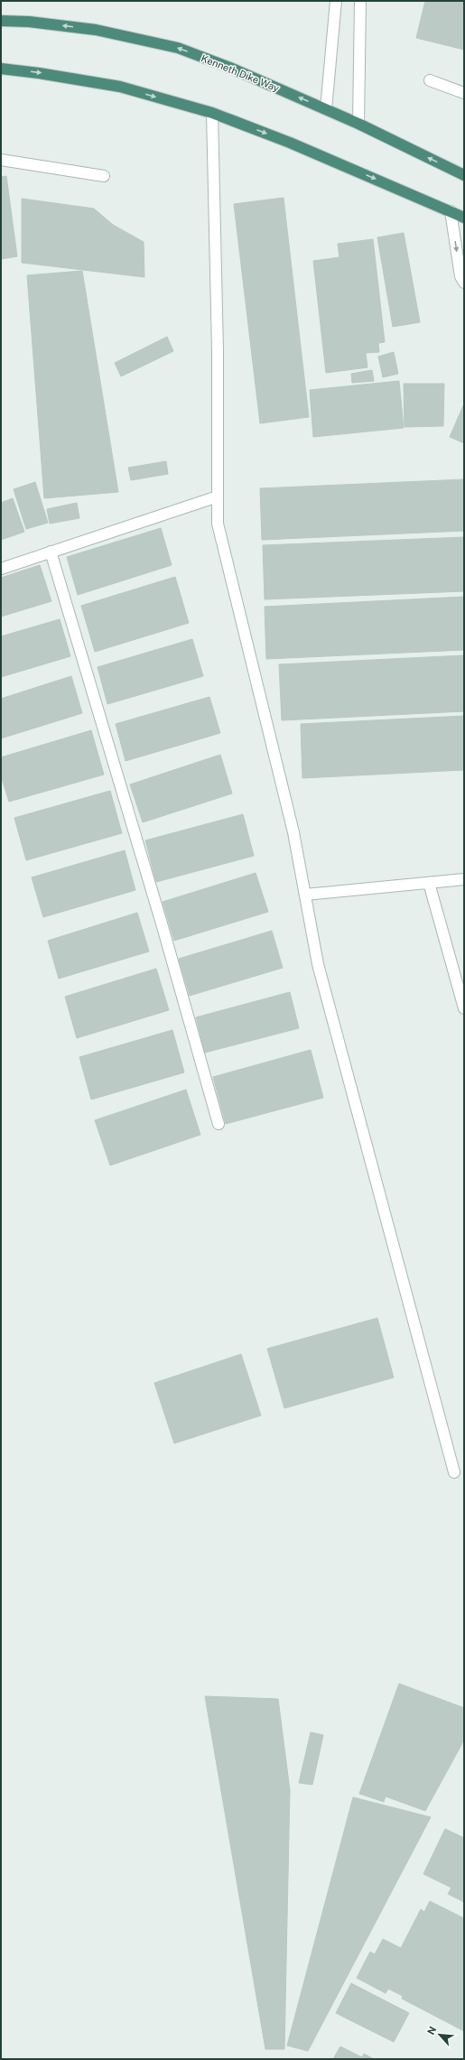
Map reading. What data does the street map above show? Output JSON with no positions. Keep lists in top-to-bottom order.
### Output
{
  "streets": {
    "highway": ["Kenneth Dike Way"]
  },
  "north": "top left"
}
